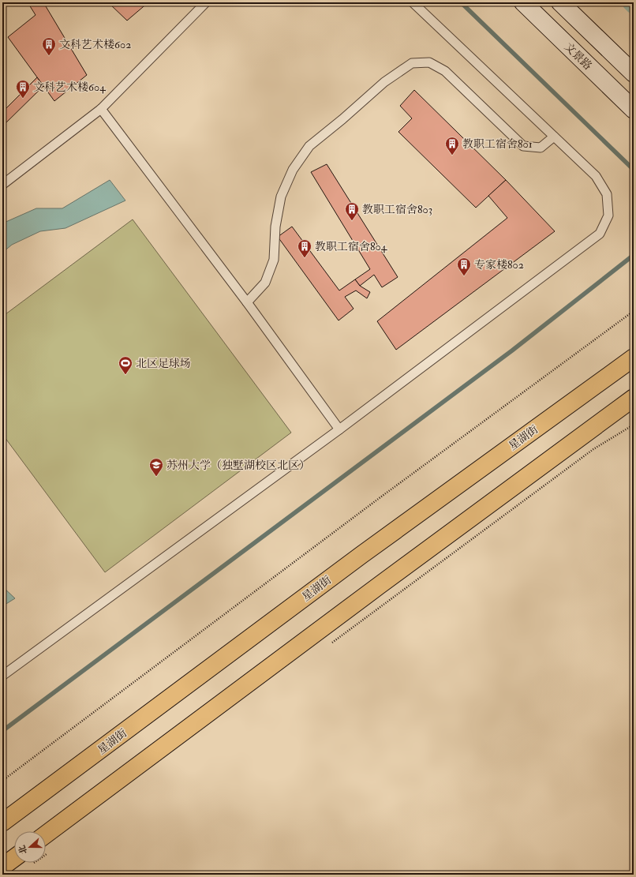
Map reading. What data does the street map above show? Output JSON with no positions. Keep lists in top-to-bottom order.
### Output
{
  "streets": {
    "main road": ["文景路", "星湖街"]
  },
  "places": {
    "building": [
      "文科艺术楼602",
      "文科艺术楼604",
      "教职工宿舍801",
      "教职工宿舍803",
      "教职工宿舍804",
      "专家楼802"
    ],
    "sports": ["北区足球场"],
    "school or university": ["苏州大学（独墅湖校区北区）"]
  },
  "north": "left"
}
